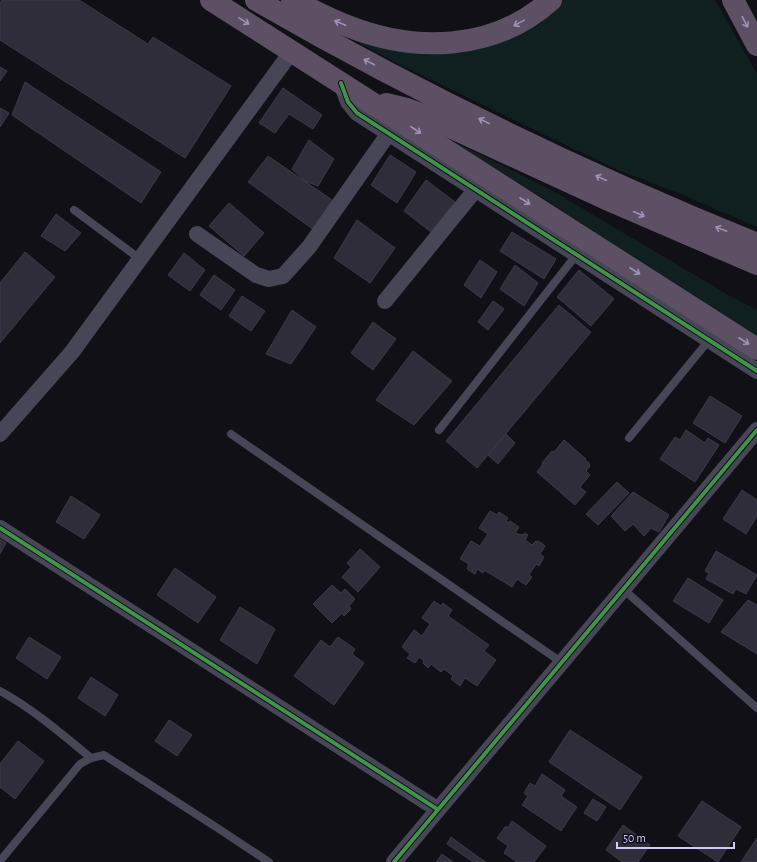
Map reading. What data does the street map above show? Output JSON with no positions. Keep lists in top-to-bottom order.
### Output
{
  "scale_bar": "50 m"
}
